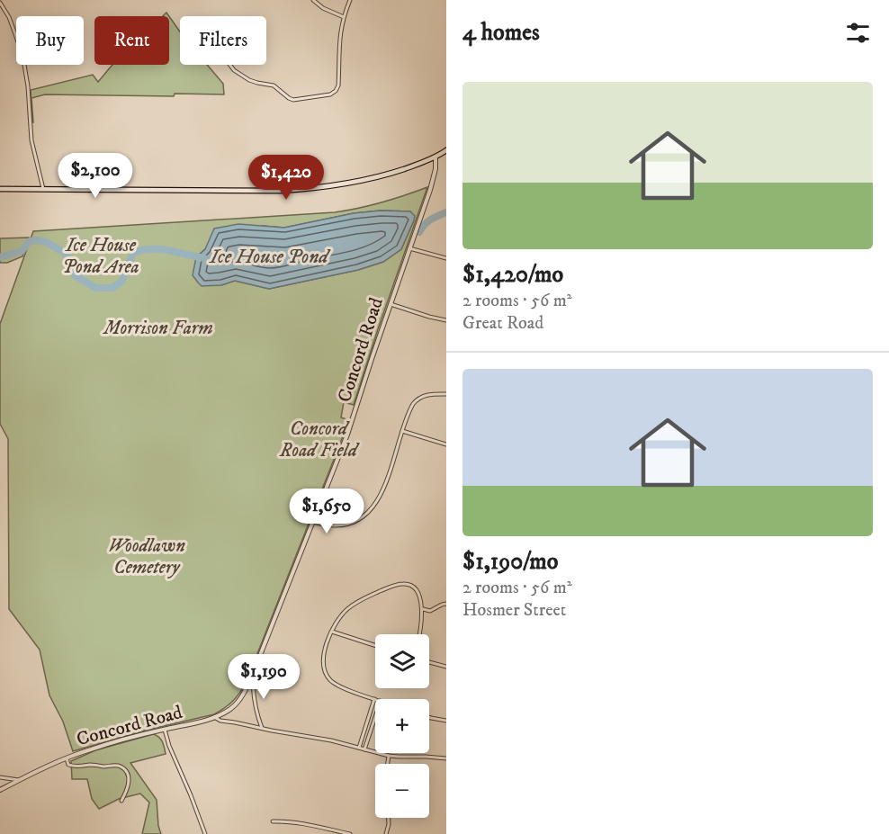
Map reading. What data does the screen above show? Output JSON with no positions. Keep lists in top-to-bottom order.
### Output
{
  "streets": {
    "street": ["Concord Road"]
  },
  "water": ["Ice House Pond"],
  "parks": [
    "Ice House Pond Area",
    "Morrison Farm",
    "Concord Road Field",
    "Woodlawn Cemetery"
  ],
  "page": {
    "heading": "4 homes",
    "chip": ["Buy", "Rent", "Filters"],
    "list": [
      {
        "name": "$1,420/mo",
        "note": "2 rooms · 56 m² · Great Road"
      },
      {
        "name": "$1,190/mo",
        "note": "2 rooms · 56 m² · Hosmer Street"
      }
    ],
    "price": [
      "$2,100",
      "$1,420",
      "$1,650",
      "$1,190"
    ],
    "map_buttons": ["+", "−"]
  }
}
